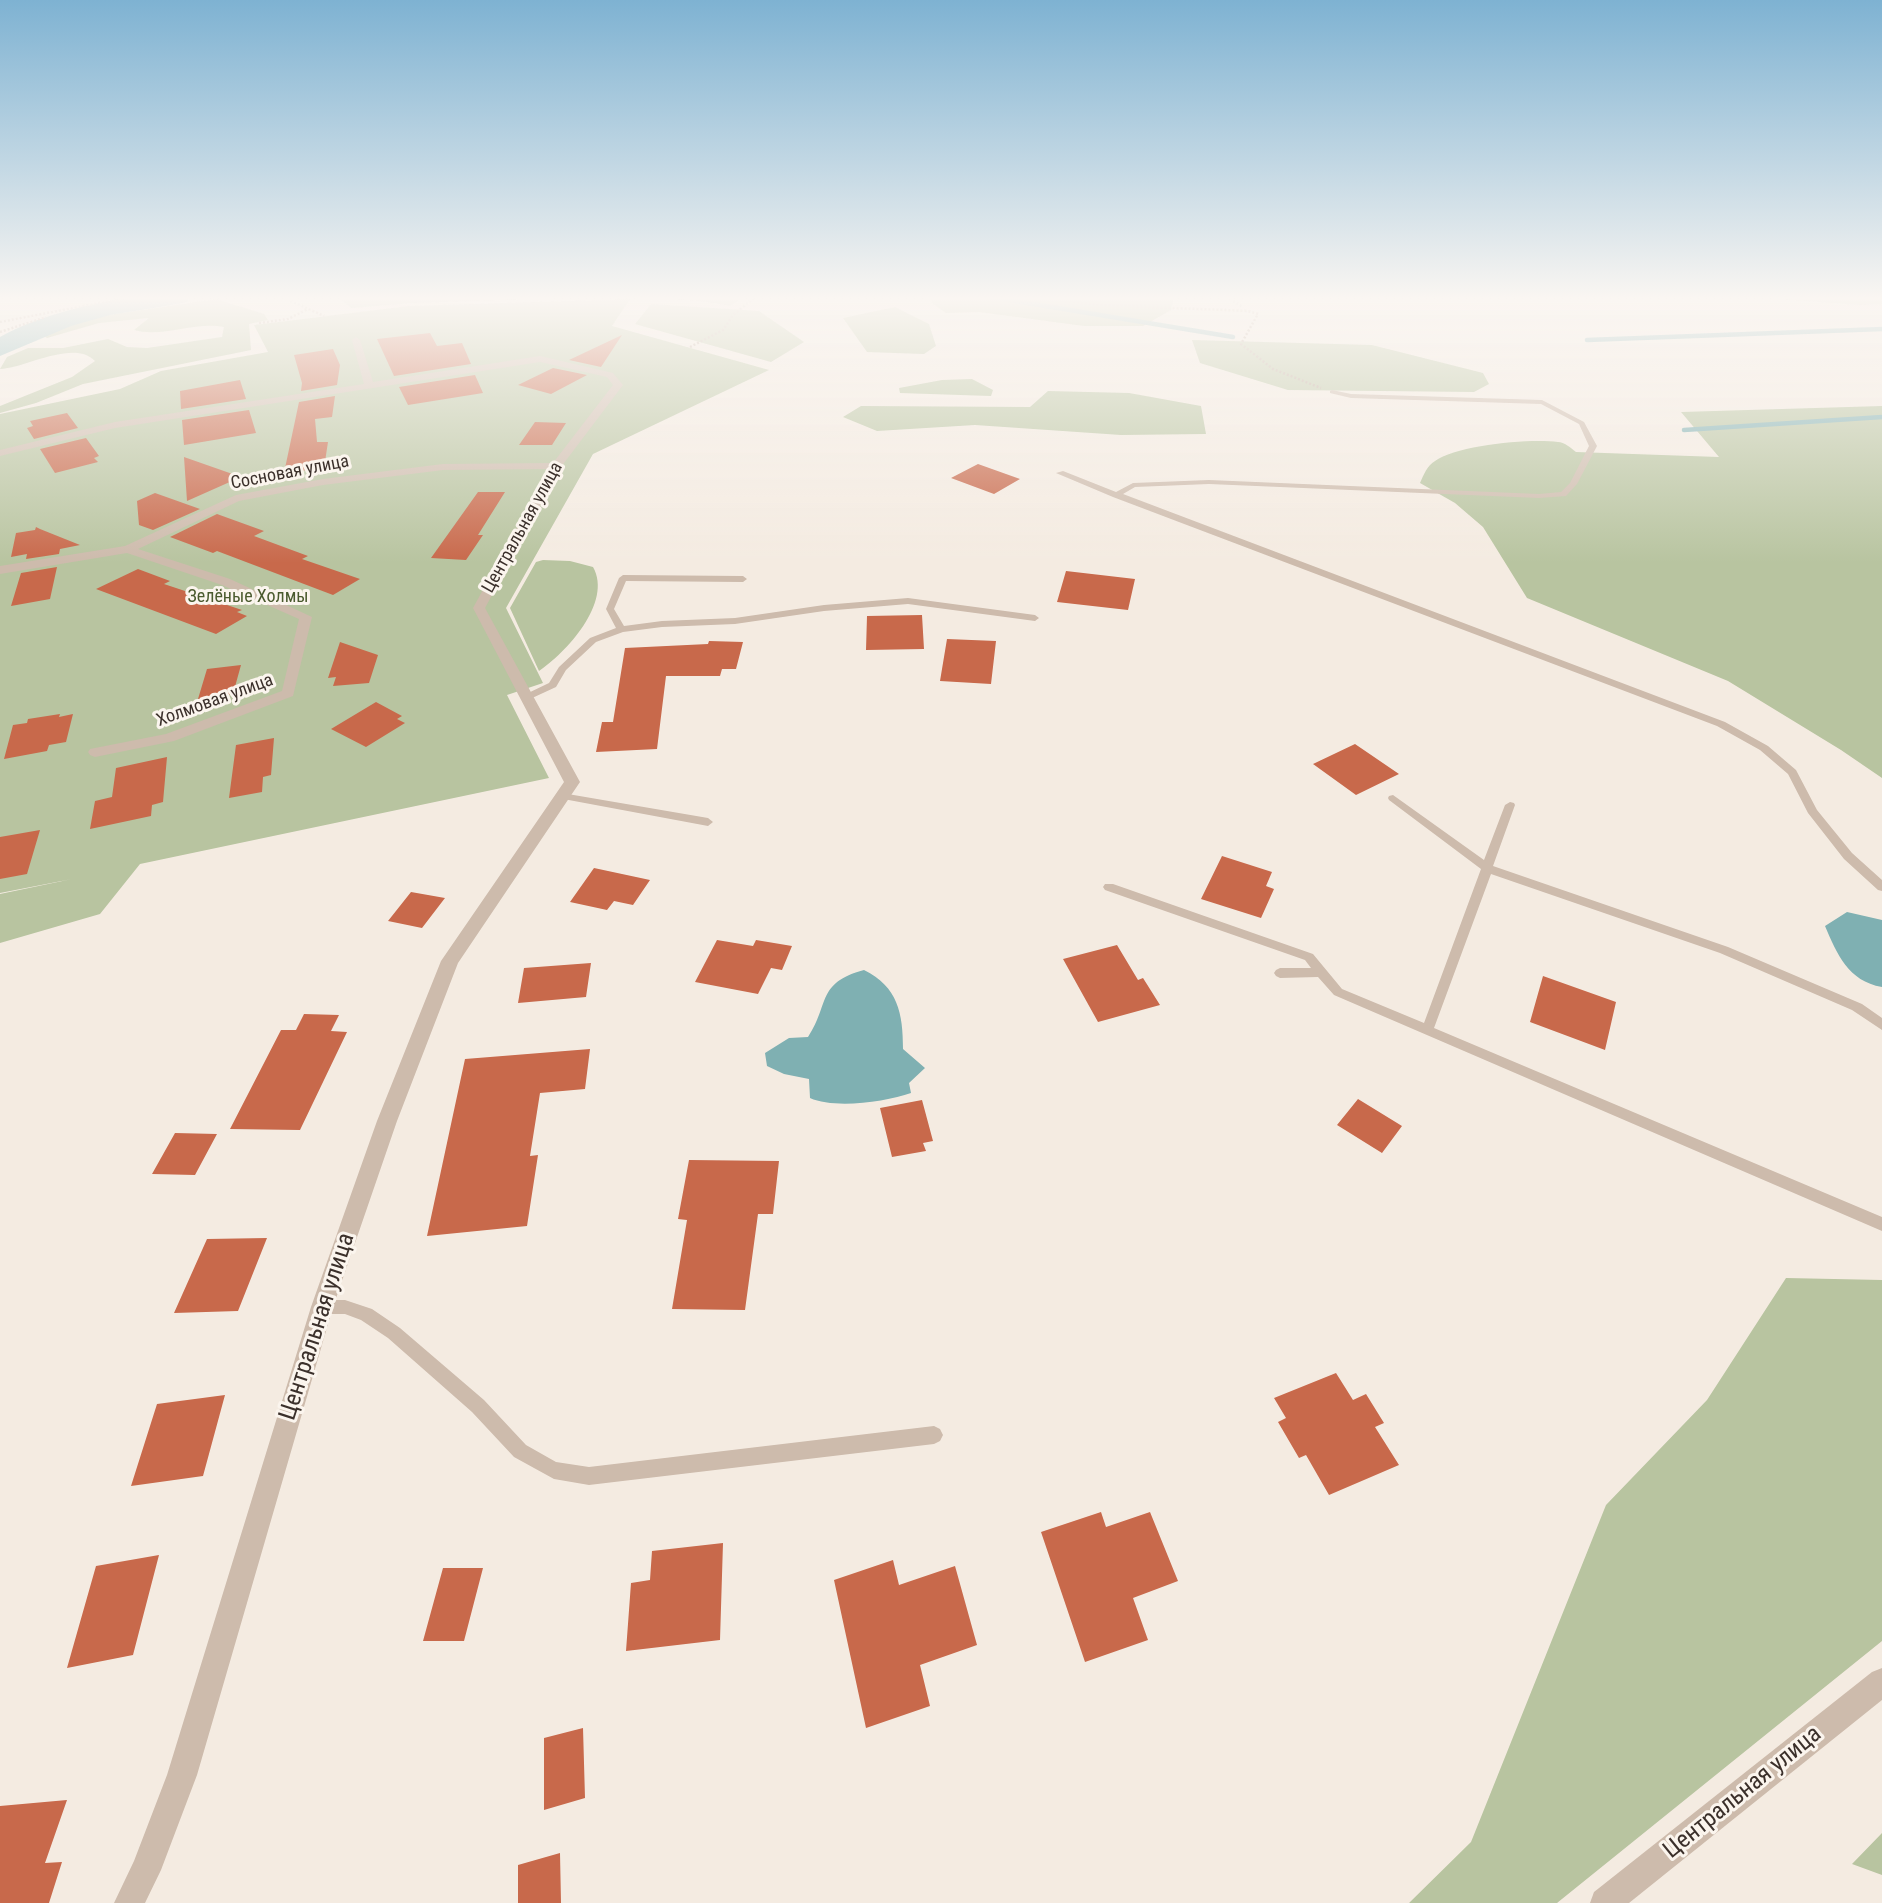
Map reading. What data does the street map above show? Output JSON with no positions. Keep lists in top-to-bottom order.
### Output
{
  "streets": {
    "street": ["Сосновая улица", "Центральная улица", "Холмовая улица"]
  },
  "crossings": [
    ["Сосновая улица", "Центральная улица"],
    ["Сосновая улица", "Холмовая улица"]
  ],
  "parks": ["Зелёные Холмы"]
}
